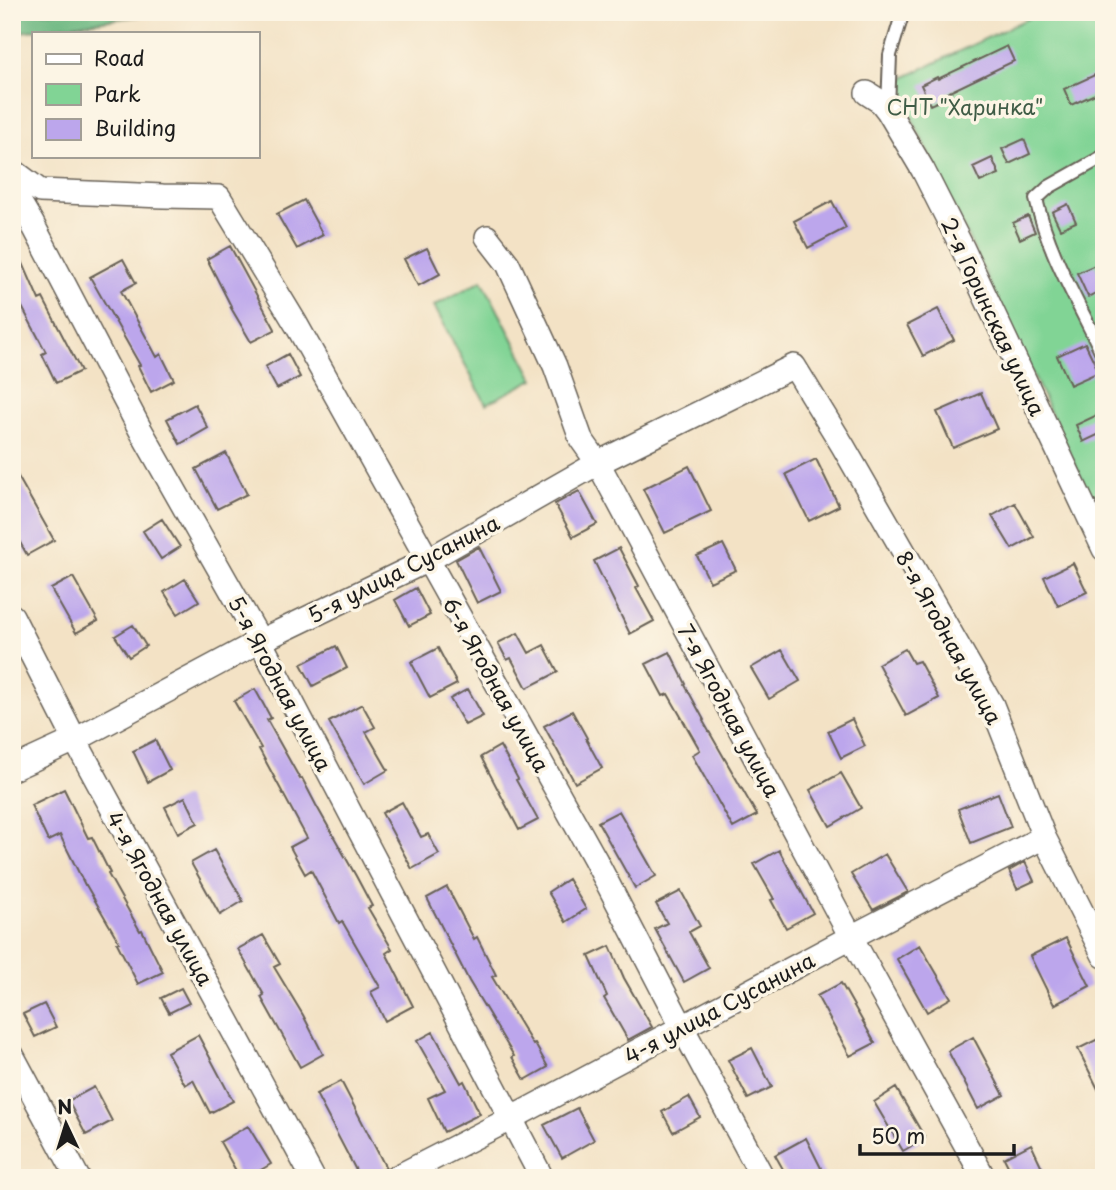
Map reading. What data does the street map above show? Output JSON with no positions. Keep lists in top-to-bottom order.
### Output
{
  "streets": {
    "street": [
      "2-я Горинская улица",
      "5-я улица Сусанина",
      "8-я Ягодная улица",
      "5-я Ягодная улица",
      "6-я Ягодная улица",
      "7-я Ягодная улица",
      "4-я Ягодная улица",
      "4-я улица Сусанина"
    ]
  },
  "crossings": [
    ["5-я улица Сусанина", "8-я Ягодная улица"],
    ["5-я улица Сусанина", "5-я Ягодная улица"],
    ["5-я улица Сусанина", "6-я Ягодная улица"],
    ["5-я улица Сусанина", "7-я Ягодная улица"],
    ["5-я улица Сусанина", "4-я Ягодная улица"],
    ["8-я Ягодная улица", "4-я улица Сусанина"],
    ["5-я Ягодная улица", "4-я улица Сусанина"],
    ["6-я Ягодная улица", "4-я улица Сусанина"],
    ["7-я Ягодная улица", "4-я улица Сусанина"]
  ],
  "parks": ["СНТ \"Харинка\""],
  "legend": ["Road", "Park", "Building"],
  "scale_bar": "50 m",
  "north": "top"
}
